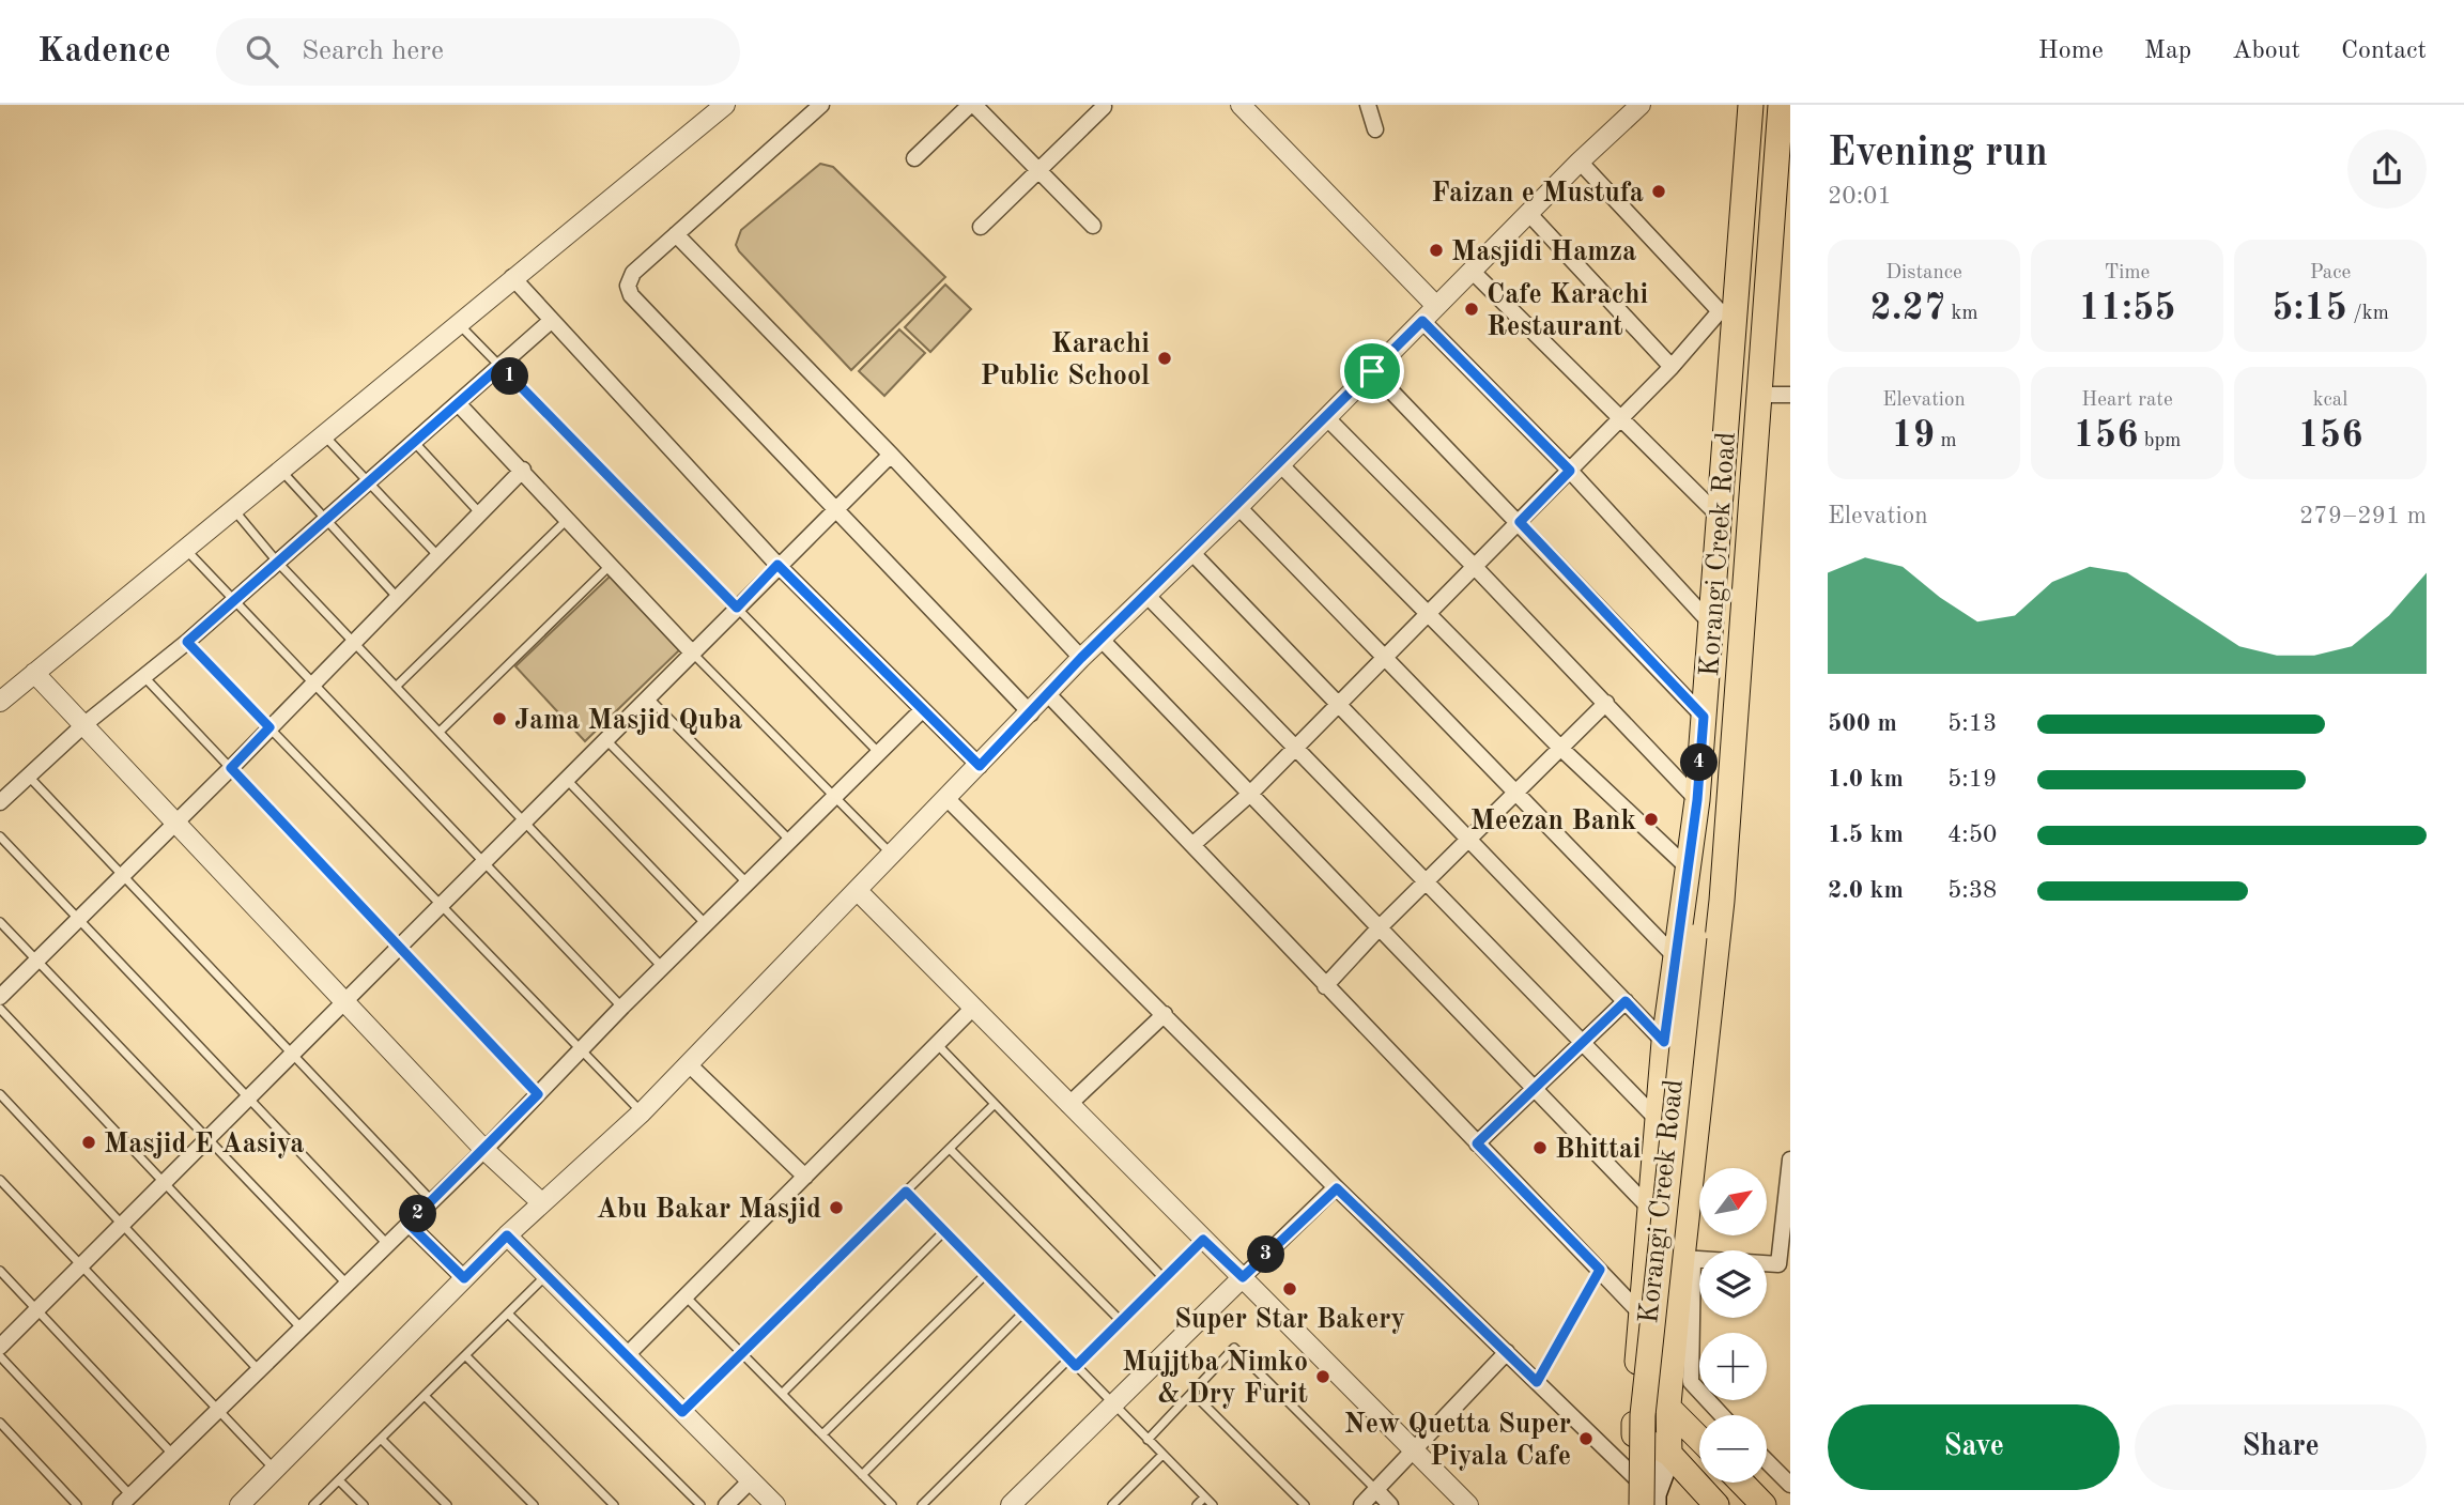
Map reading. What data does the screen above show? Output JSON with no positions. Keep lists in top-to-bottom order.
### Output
{
  "streets": {
    "main road": ["Korangi Creek Road"]
  },
  "places": [
    "Faizan e Mustufa",
    "Masjidi Hamza",
    "Cafe Karachi Restaurant",
    "Karachi Public School",
    "Jama Masjid Quba",
    "Meezan Bank",
    "Masjid E Aasiya",
    "Bhittai",
    "Abu Bakar Masjid",
    "Super Star Bakery",
    "Mujjtba Nimko & Dry Furit",
    "New Quetta Super Piyala Cafe"
  ],
  "north": "top right",
  "page": {
    "header": "Kadence",
    "search": "Search here",
    "nav": [
      "Home",
      "Map",
      "About",
      "Contact"
    ],
    "heading": ["Evening run", "20:01"],
    "stats": [
      ["Distance", "2.27 km"],
      ["Time", "11:55"],
      ["Pace", "5:15 /km"],
      ["Elevation", "19 m"],
      ["Heart rate", "156 bpm"],
      ["kcal", "156"]
    ],
    "pins": [
      "1",
      "4",
      "2",
      "3"
    ],
    "chart": ["Elevation", "279–291 m"],
    "list": [
      {
        "name": "500 m",
        "note": "5:13"
      },
      {
        "name": "1.0 km",
        "note": "5:19"
      },
      {
        "name": "1.5 km",
        "note": "4:50"
      },
      {
        "name": "2.0 km",
        "note": "5:38"
      }
    ],
    "map_buttons": ["+", "−"],
    "buttons": ["Save", "Share"]
  }
}
